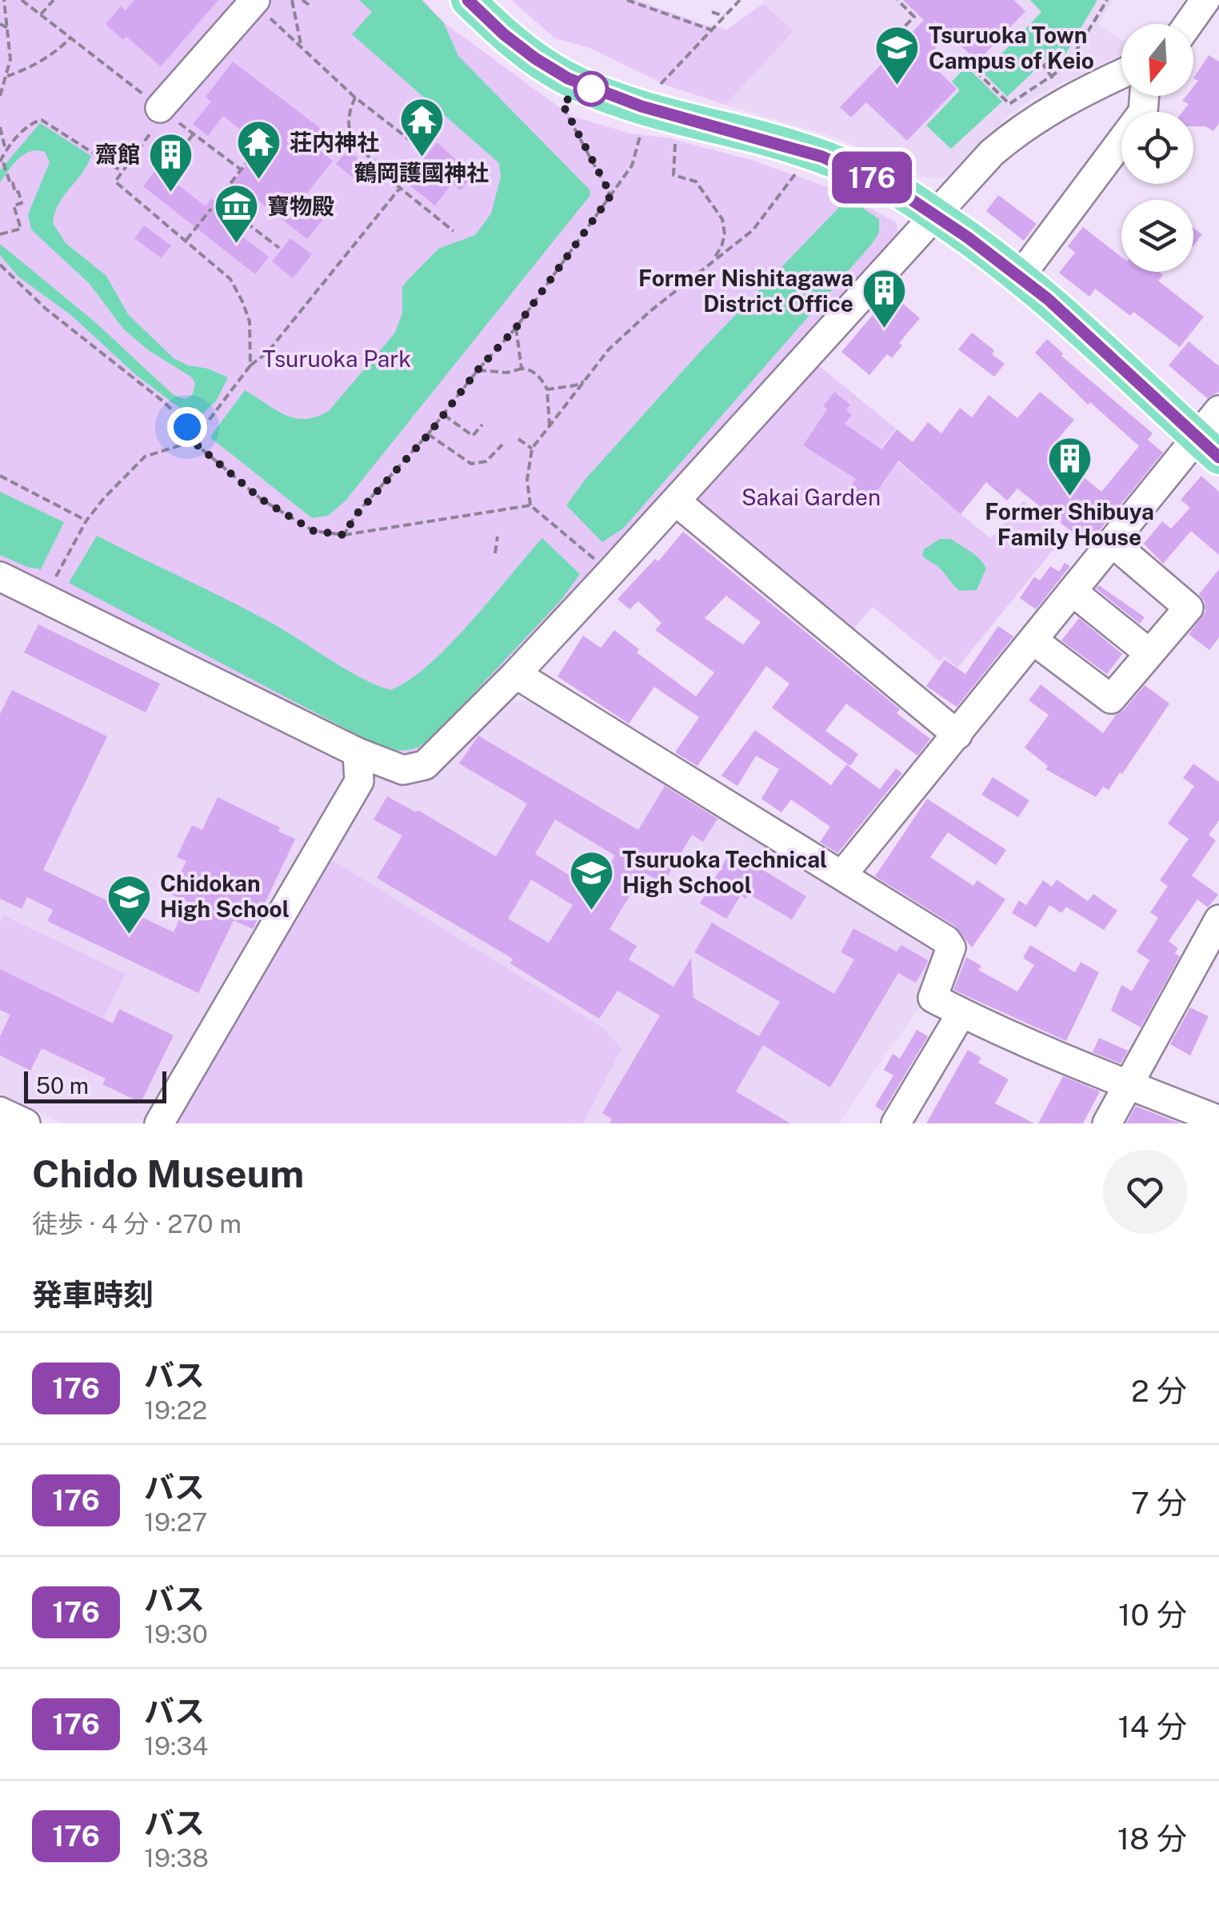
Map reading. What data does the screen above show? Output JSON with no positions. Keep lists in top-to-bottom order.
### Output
{
  "parks": ["Tsuruoka Park", "Sakai Garden"],
  "places": {
    "school or university": ["Tsuruoka Town Campus of Keio", "Tsuruoka Technical High School", "Chidokan High School"],
    "temple": ["鶴岡護國神社", "荘内神社"],
    "building": ["齋館", "Former Nishitagawa District Office", "Former Shibuya Family House"],
    "museum": ["寶物殿"]
  },
  "lines": ["bus line 176"],
  "scale_bar": "50 m",
  "north": "bottom",
  "page": {
    "on_map": "176",
    "scale": "50 m",
    "heading": [
      ["Chido Museum", "徒歩 · 4 分 · 270 m"],
      "発車時刻"
    ],
    "list": [
      {
        "mark": "176",
        "name": "バス",
        "note": "19:22",
        "value": "2 分"
      },
      {
        "mark": "176",
        "name": "バス",
        "note": "19:27",
        "value": "7 分"
      },
      {
        "mark": "176",
        "name": "バス",
        "note": "19:30",
        "value": "10 分"
      },
      {
        "mark": "176",
        "name": "バス",
        "note": "19:34",
        "value": "14 分"
      },
      {
        "mark": "176",
        "name": "バス",
        "note": "19:38",
        "value": "18 分"
      }
    ]
  }
}
